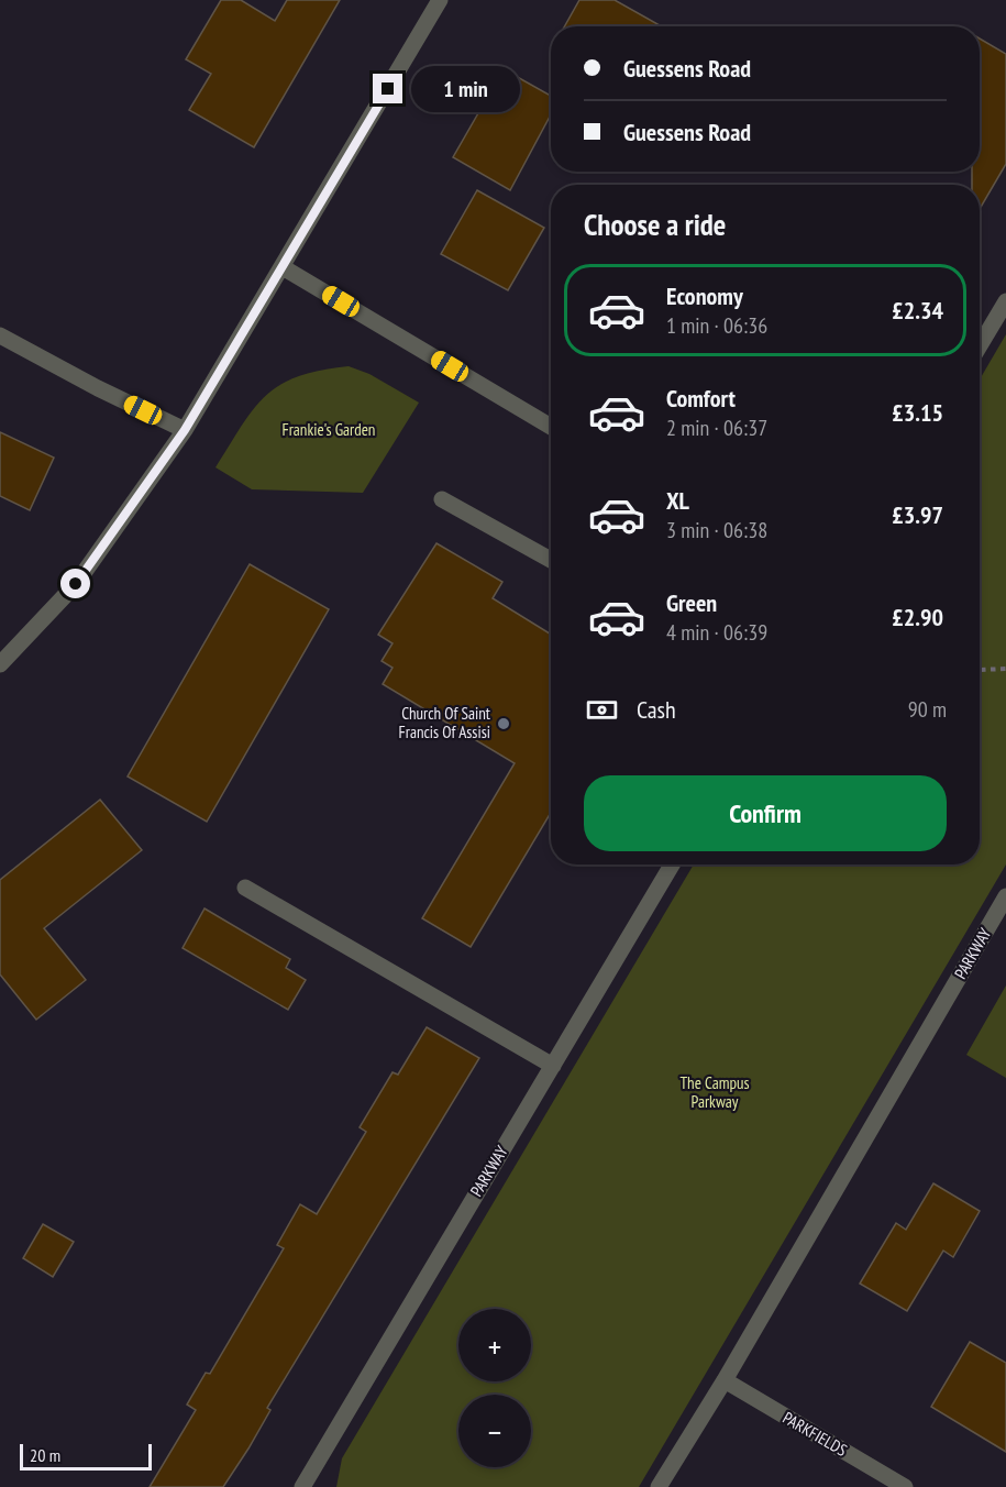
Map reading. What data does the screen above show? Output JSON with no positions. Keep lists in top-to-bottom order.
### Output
{
  "streets": {
    "street": ["PARKWAY", "PARKFIELDS"]
  },
  "crossings": [
    ["PARKWAY", "PARKFIELDS"]
  ],
  "parks": ["Frankie's Garden", "The Campus Parkway"],
  "places": ["Church Of Saint Francis Of Assisi"],
  "scale_bar": "20 m",
  "page": {
    "banner": ["Guessens Road", "Guessens Road"],
    "bubble": "1 min",
    "heading": "Choose a ride",
    "list": [
      {
        "name": "Economy",
        "note": "1 min · 06:36",
        "value": "£2.34"
      },
      {
        "name": "Comfort",
        "note": "2 min · 06:37",
        "value": "£3.15"
      },
      {
        "name": "XL",
        "note": "3 min · 06:38",
        "value": "£3.97"
      },
      {
        "name": "Green",
        "note": "4 min · 06:39",
        "value": "£2.90"
      }
    ],
    "pay": ["Cash", "90 m"],
    "buttons": "Confirm",
    "map_buttons": ["+", "−"],
    "scale": "20 m"
  }
}
